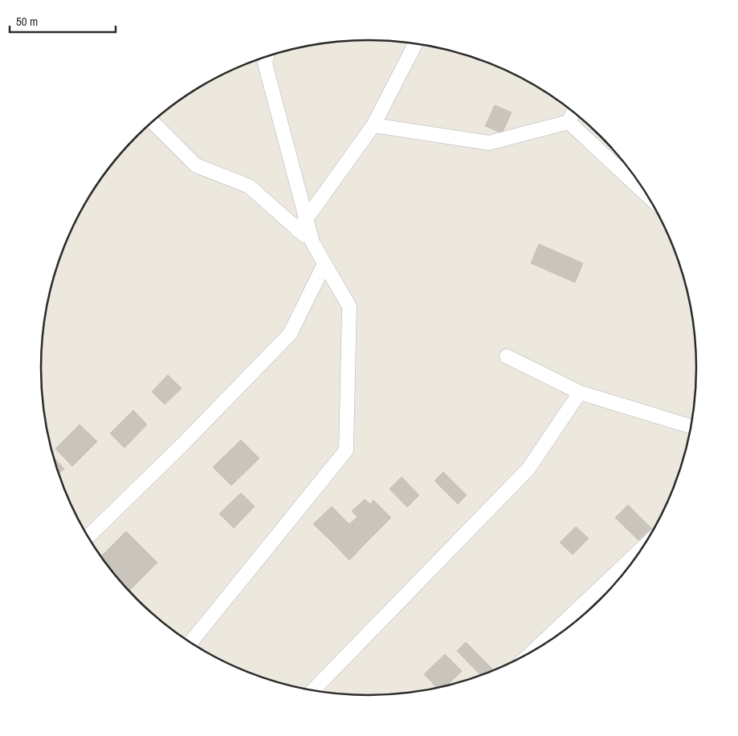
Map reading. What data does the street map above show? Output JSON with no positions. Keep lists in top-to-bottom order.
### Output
{
  "scale_bar": "50 m"
}
